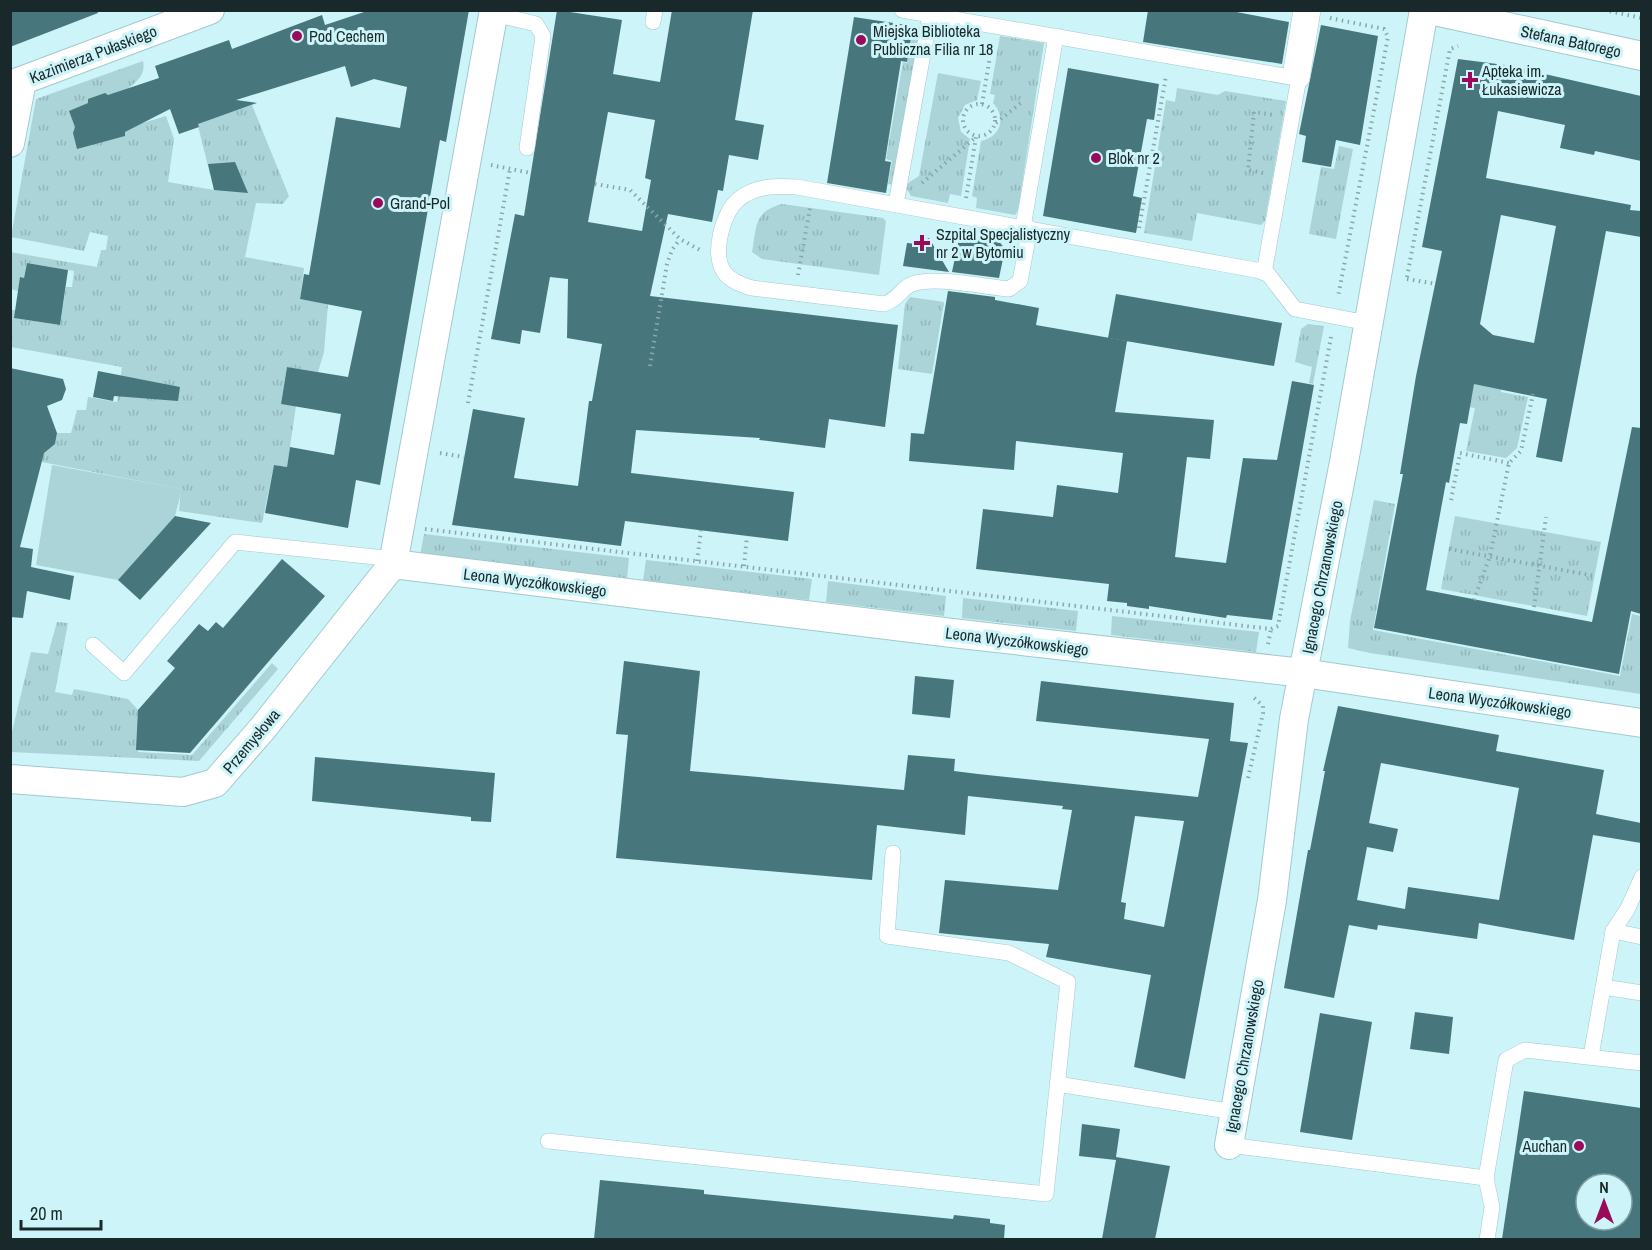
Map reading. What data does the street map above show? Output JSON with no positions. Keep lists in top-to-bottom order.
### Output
{
  "streets": {
    "street": [
      "Stefana Batorego",
      "Kazimierza Pułaskiego",
      "Ignacego Chrzanowskiego",
      "Leona Wyczółkowskiego",
      "Przemysłowa"
    ]
  },
  "crossings": [
    ["Ignacego Chrzanowskiego", "Leona Wyczółkowskiego"],
    ["Leona Wyczółkowskiego", "Przemysłowa"]
  ],
  "places": {
    "other": [
      "Pod Cechem",
      "Miejska Biblioteka Publiczna Filia nr 18",
      "Blok nr 2",
      "Grand-Pol",
      "Auchan"
    ],
    "health": ["Apteka im. Łukasiewicza", "Szpital Specjalistyczny nr 2 w Bytomiu"]
  },
  "scale_bar": "20 m",
  "north": "top"
}
